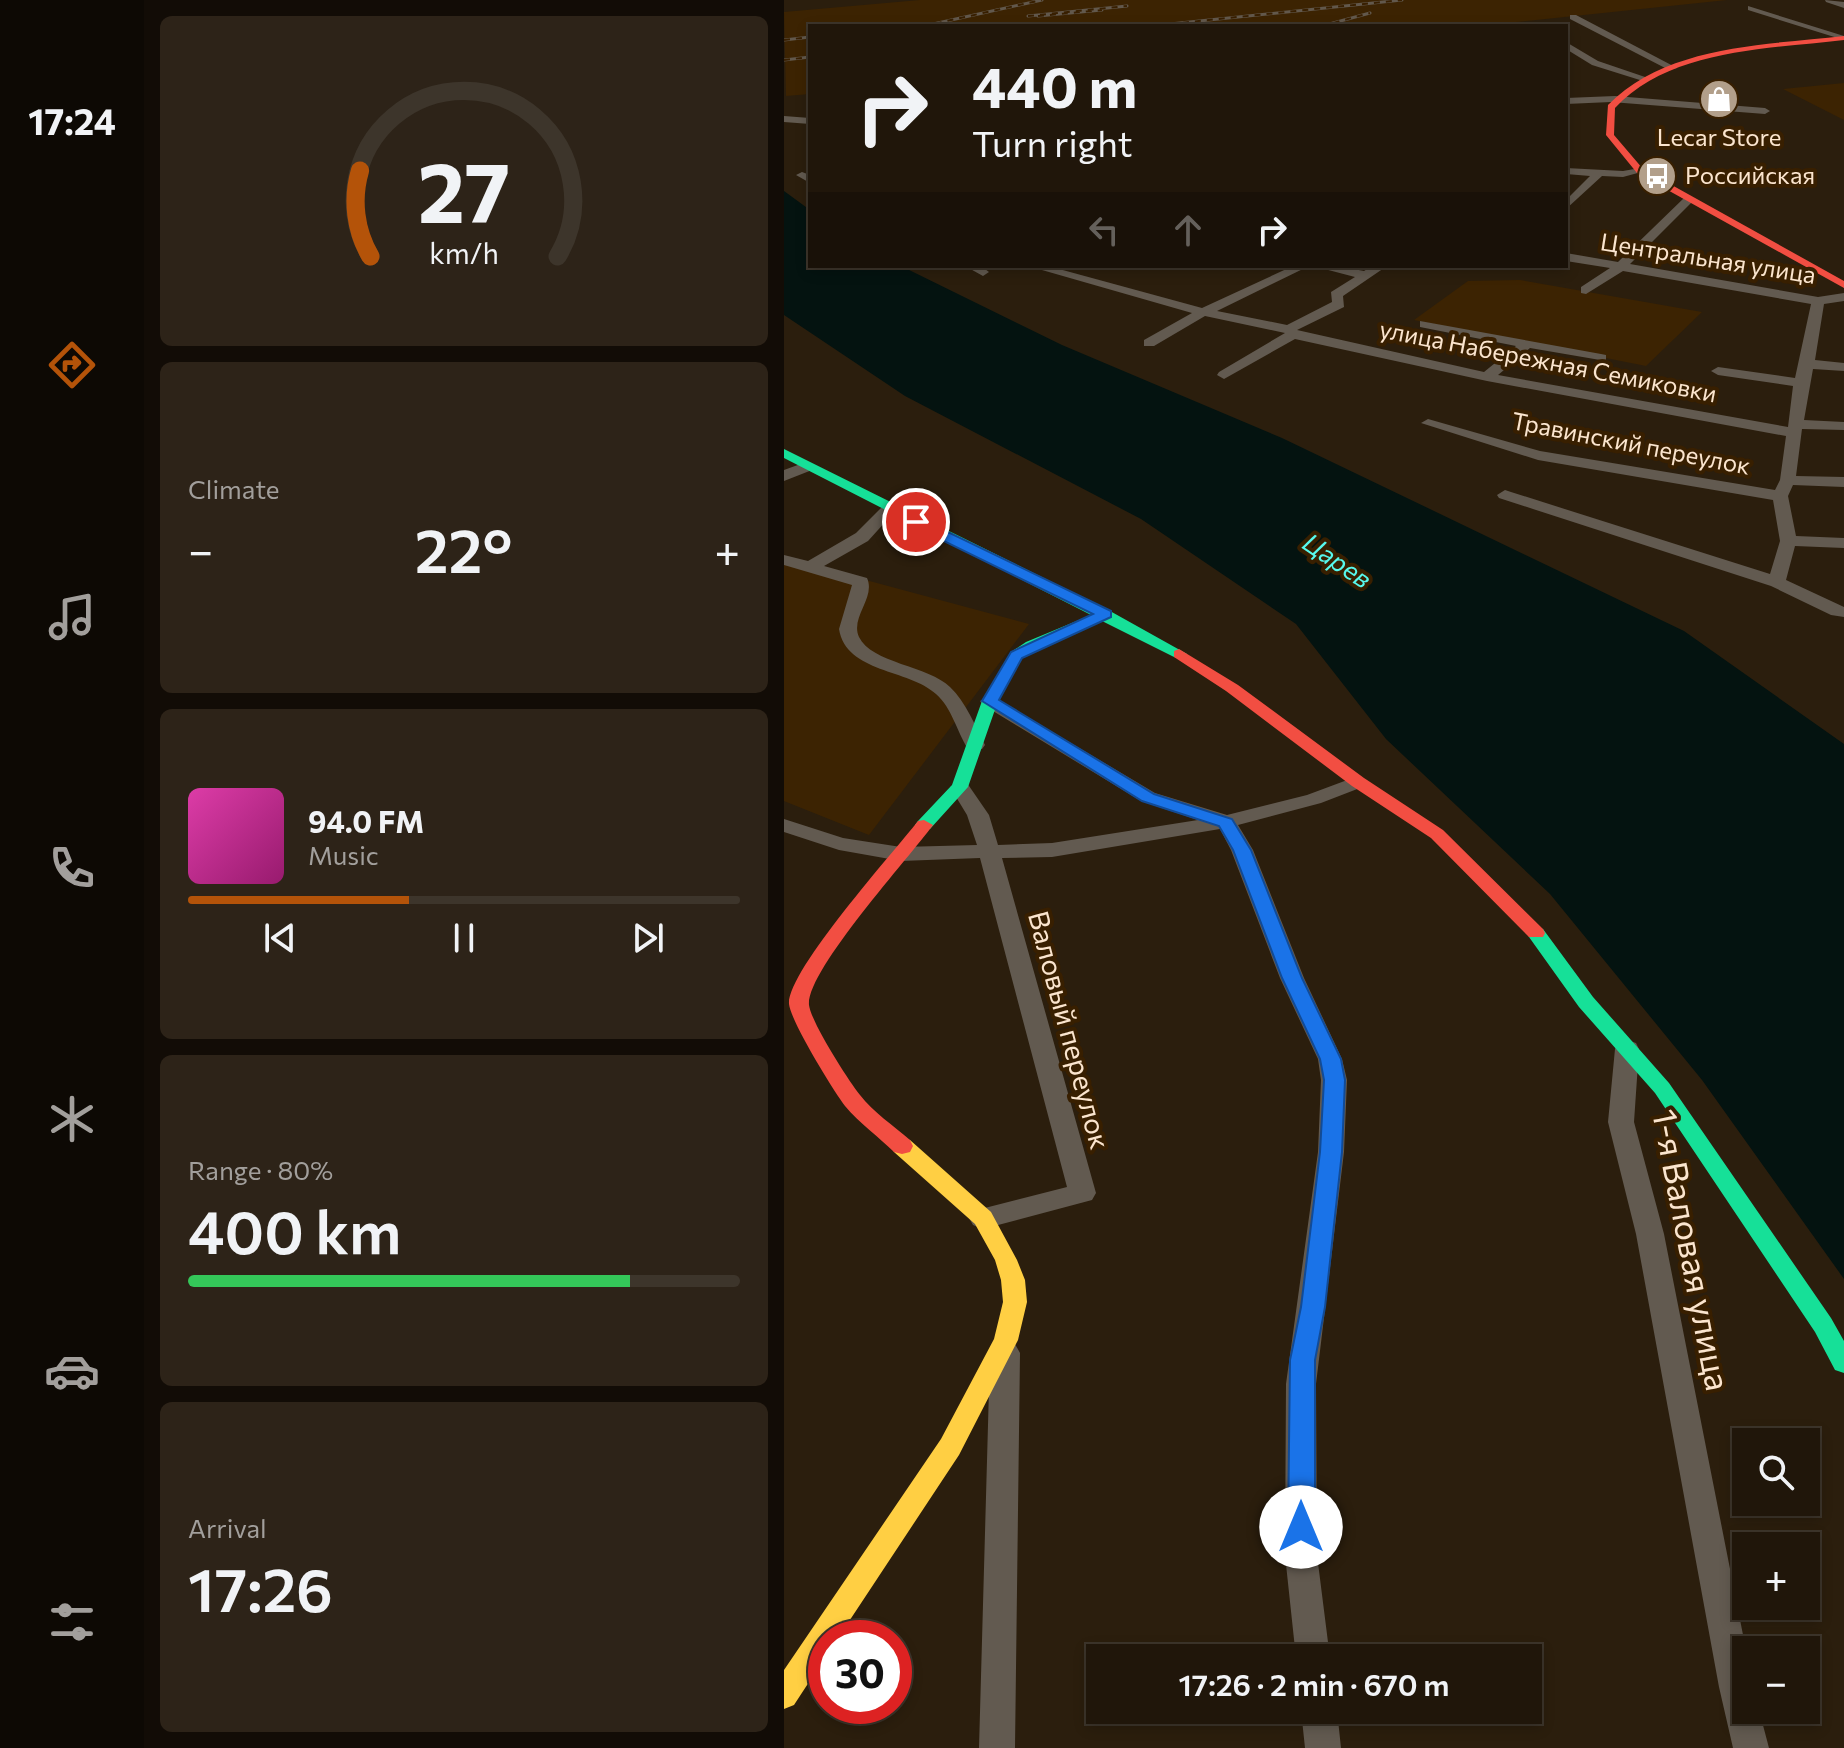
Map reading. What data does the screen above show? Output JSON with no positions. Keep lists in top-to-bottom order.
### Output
{
  "streets": {
    "street": [
      "Центральная улица",
      "улица Набережная Семиковки",
      "Травинский переулок",
      "Валовый переулок",
      "1-я Валовая улица"
    ]
  },
  "water": ["Царев"],
  "places": {
    "shop": ["Lecar Store"],
    "bus stop": ["Российская"]
  },
  "page": {
    "tabs": "17:24",
    "turn": ["440 m", "Turn right"],
    "tile": [
      "Climate",
      ["Range · 80%", "400 km"],
      ["Arrival", "17:26"]
    ],
    "heat": ["−", "22°", "+"],
    "song": ["94.0 FM", "Music"],
    "map_buttons": ["+", "−"],
    "limit": "30",
    "trip": "17:26 · 2 min · 670 m",
    "gauge": ["27", "km/h"]
  }
}
